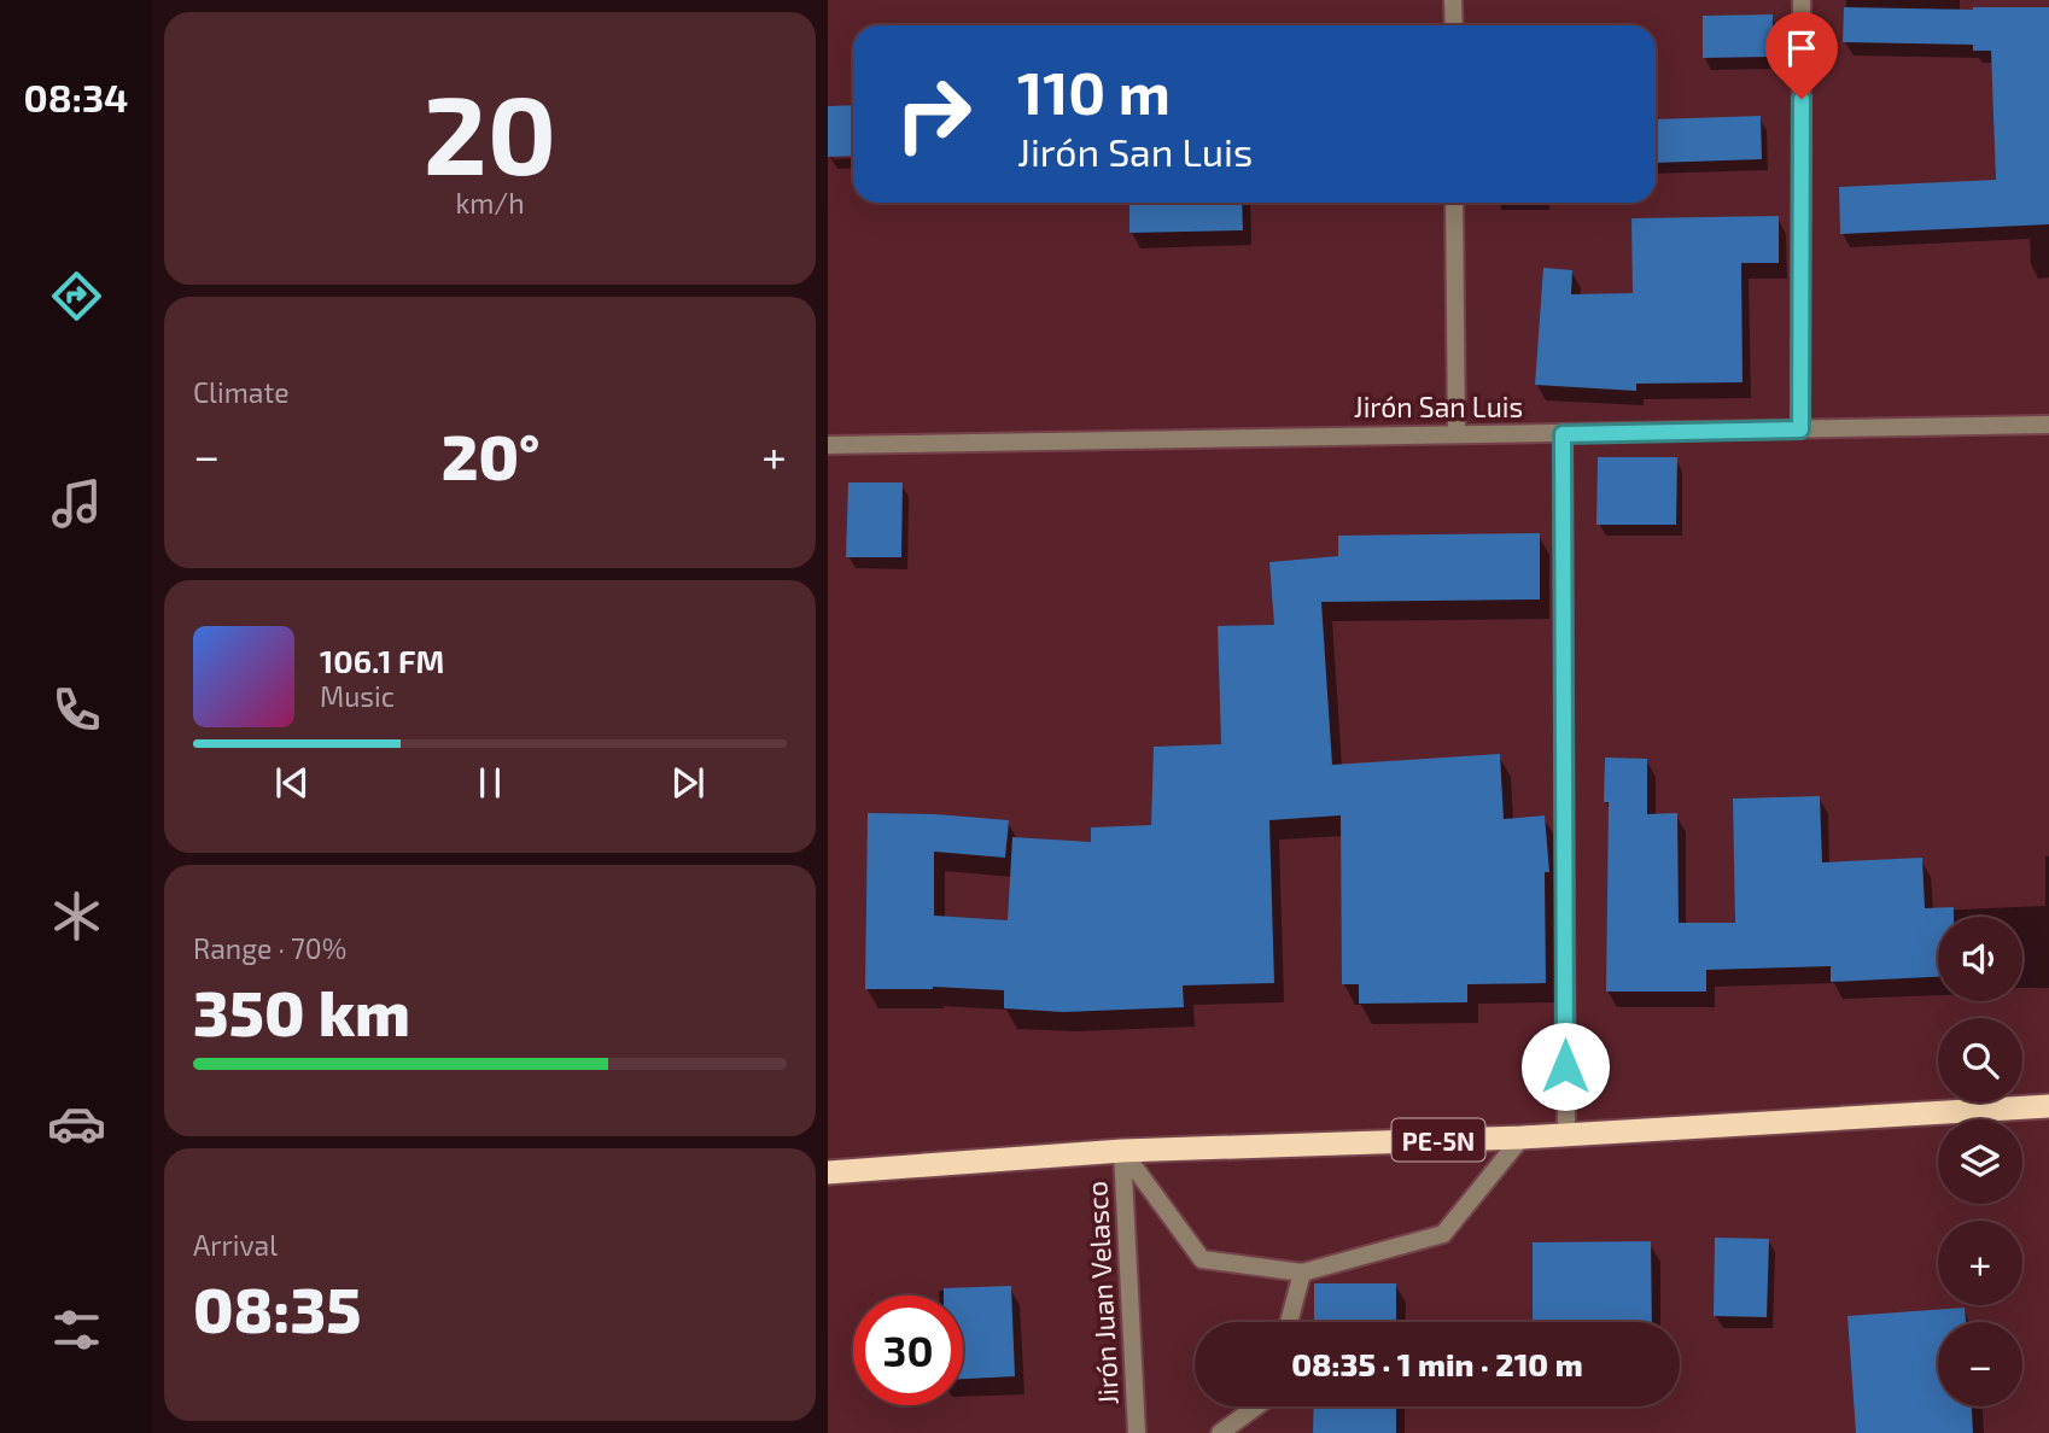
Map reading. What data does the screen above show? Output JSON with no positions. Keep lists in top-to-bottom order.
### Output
{
  "streets": {
    "highway": ["PE-5N"],
    "street": ["Jirón San Luis", "Jirón Juan Velasco"]
  },
  "crossings": [
    ["PE-5N", "Jirón Juan Velasco"]
  ],
  "page": {
    "tabs": "08:34",
    "tile": [
      ["20", "km/h"],
      "Climate",
      ["Range · 70%", "350 km"],
      ["Arrival", "08:35"]
    ],
    "turn": ["110 m", "Jirón San Luis"],
    "heat": ["−", "20°", "+"],
    "song": ["106.1 FM", "Music"],
    "map_buttons": ["+", "−"],
    "limit": "30",
    "trip": "08:35 · 1 min · 210 m"
  }
}
